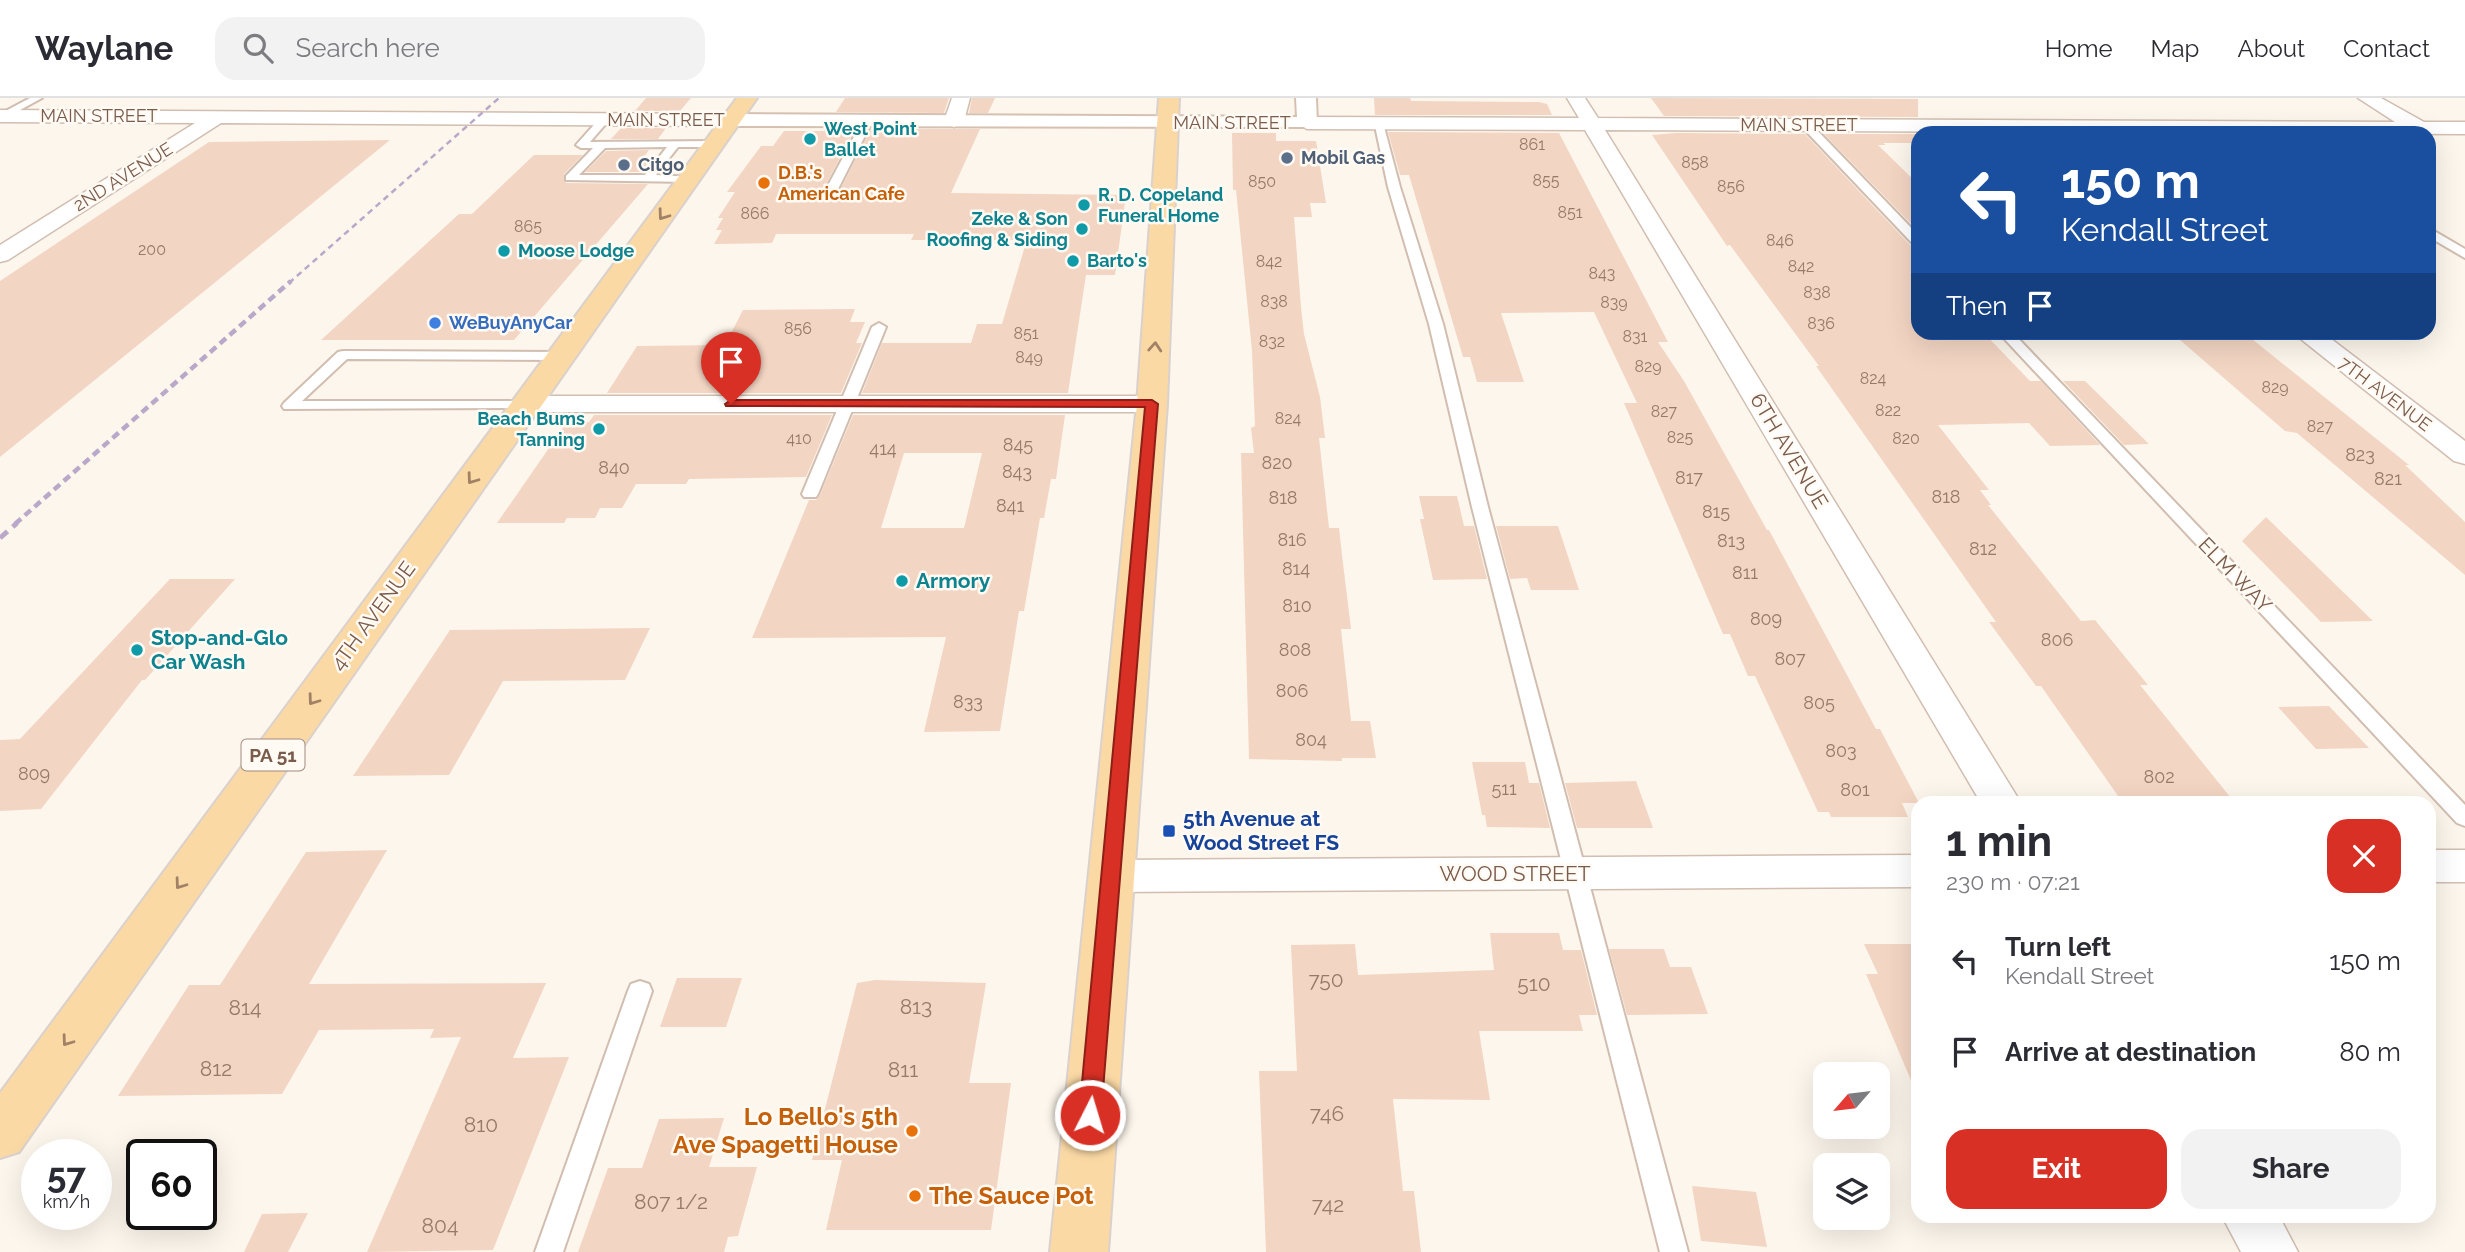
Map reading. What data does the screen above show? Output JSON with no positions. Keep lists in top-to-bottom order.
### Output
{
  "streets": {
    "main road": ["4TH AVENUE", "PA 51"],
    "street": [
      "MAIN STREET",
      "2ND AVENUE",
      "7TH AVENUE",
      "6TH AVENUE",
      "WOOD STREET"
    ],
    "lane": ["ELM WAY"]
  },
  "crossings": [
    ["MAIN STREET", "2ND AVENUE"],
    ["MAIN STREET", "6TH AVENUE"],
    ["MAIN STREET", "4TH AVENUE"]
  ],
  "one_way": ["4TH AVENUE"],
  "places": {
    "other": [
      "West Point Ballet",
      "Mobil Gas",
      "Citgo",
      "D.B.'s American Cafe",
      "R. D. Copeland Funeral Home",
      "Zeke & Son Roofing & Siding",
      "Moose Lodge",
      "Barto's",
      "WeBuyAnyCar",
      "Beach Bums Tanning",
      "Armory",
      "Stop-and-Glo Car Wash",
      "Lo Bello's 5th Ave Spagetti House",
      "The Sauce Pot"
    ],
    "transit": ["5th Avenue at Wood Street FS"]
  },
  "house_numbers": [
    "861",
    "858",
    "855",
    "850",
    "856",
    "851",
    "866",
    "865",
    "846",
    "200",
    "842",
    "842",
    "843",
    "838",
    "838",
    "839",
    "836",
    "856",
    "851",
    "831",
    "832",
    "849",
    "829",
    "824",
    "829",
    "822",
    "827",
    "824",
    "827",
    "825",
    "410",
    "820",
    "845",
    "414",
    "823",
    "820",
    "840",
    "843",
    "817",
    "821",
    "818",
    "818",
    "841",
    "815",
    "816",
    "813",
    "812",
    "814",
    "811",
    "810",
    "809",
    "806",
    "808",
    "807",
    "806",
    "833",
    "805",
    "804",
    "803",
    "809",
    "802",
    "511",
    "801",
    "750",
    "510",
    "813",
    "814",
    "812",
    "811",
    "746",
    "810",
    "807 1/2",
    "742",
    "804"
  ],
  "north": "bottom left",
  "page": {
    "header": "Waylane",
    "search": "Search here",
    "nav": [
      "Home",
      "Map",
      "About",
      "Contact"
    ],
    "turn": ["150 m", "Kendall Street"],
    "then": "Then",
    "heading": ["1 min", "230 m · 07:21"],
    "list": [
      {
        "name": "Turn left",
        "note": "Kendall Street",
        "value": "150 m"
      },
      {
        "name": "Arrive at destination",
        "value": "80 m"
      }
    ],
    "buttons": ["Exit", "Share"],
    "speed": "57 km/h",
    "limit": "60"
  }
}
